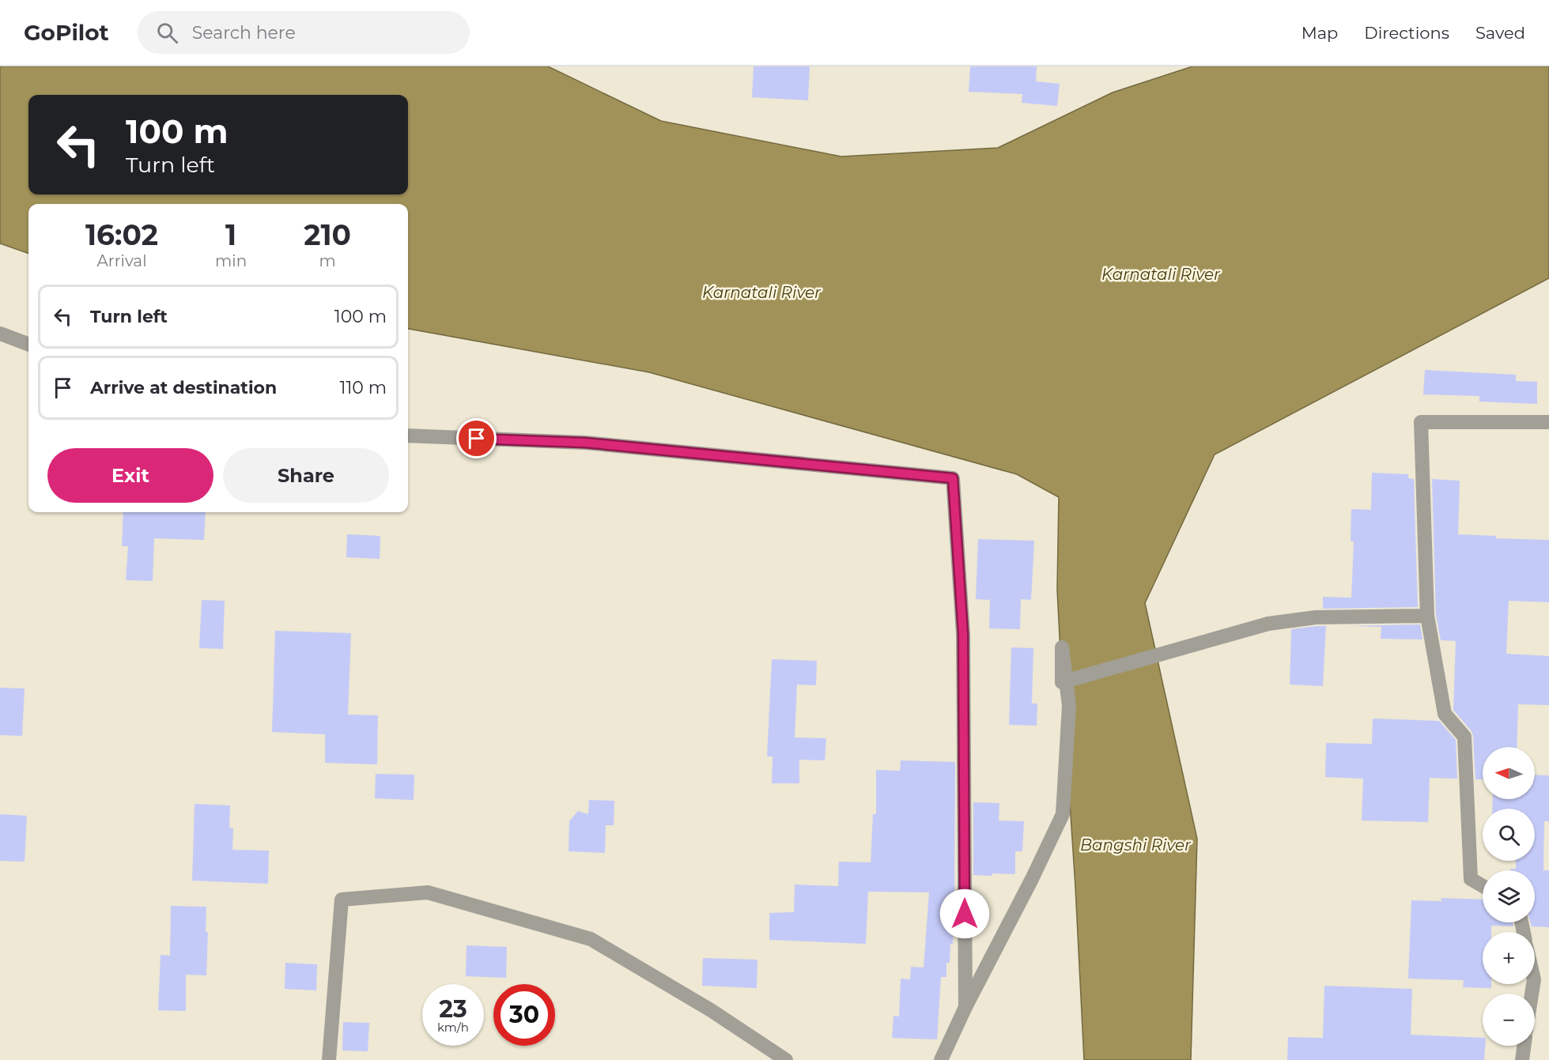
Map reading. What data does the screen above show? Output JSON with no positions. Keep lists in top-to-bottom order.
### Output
{
  "water": ["Karnatali River", "Bangshi River"],
  "north": "left",
  "page": {
    "header": "GoPilot",
    "search": "Search here",
    "nav": ["Map", "Directions", "Saved"],
    "turn": ["100 m", "Turn left"],
    "eta": [
      "16:02",
      "Arrival",
      "1",
      "min",
      "210",
      "m"
    ],
    "list": [
      {
        "name": "Turn left",
        "value": "100 m"
      },
      {
        "name": "Arrive at destination",
        "value": "110 m"
      }
    ],
    "buttons": ["Exit", "Share"],
    "map_buttons": ["+", "−"],
    "speed": "23 km/h",
    "limit": "30"
  }
}
